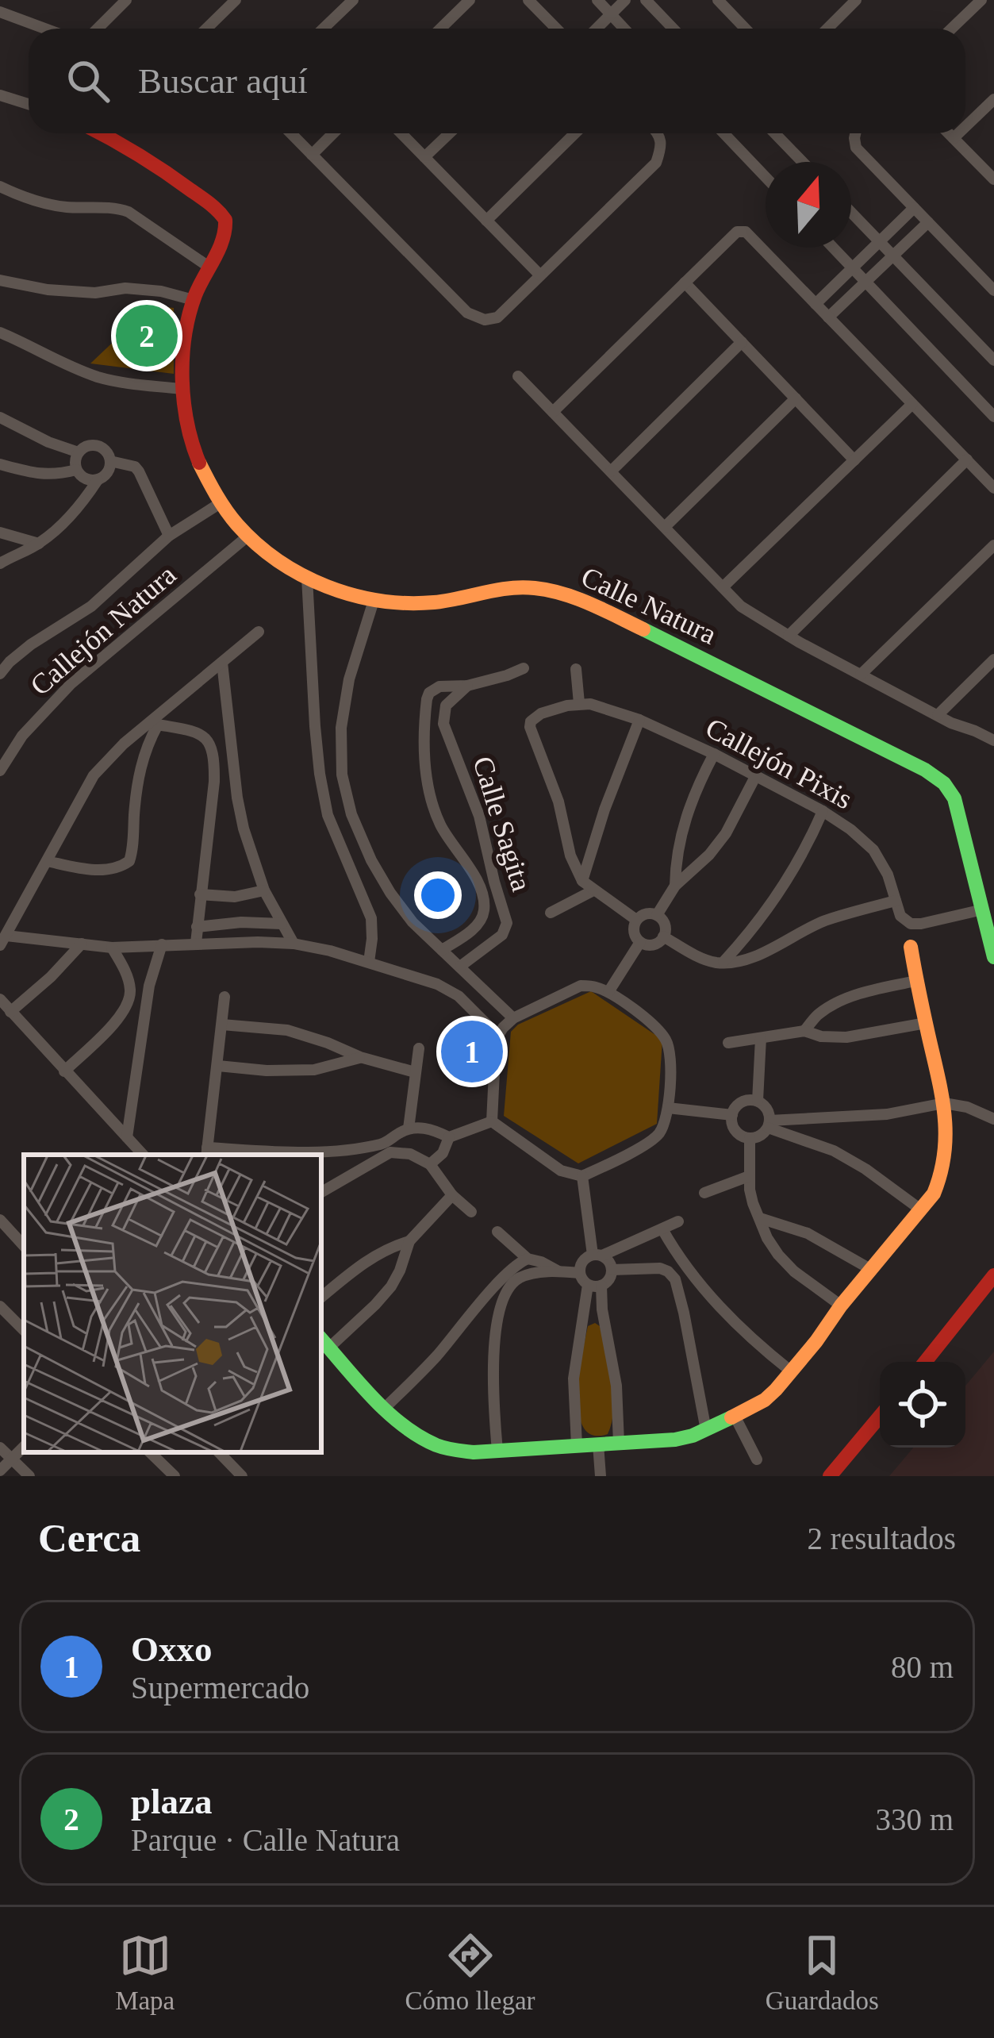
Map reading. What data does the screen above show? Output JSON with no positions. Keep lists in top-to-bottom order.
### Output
{
  "streets": {
    "street": [
      "Calle Natura",
      "Callejón Natura",
      "Callejón Pixis",
      "Calle Sagita"
    ]
  },
  "crossings": [
    ["Calle Natura", "Callejón Natura"]
  ],
  "north": "top",
  "page": {
    "search": "Buscar aquí",
    "pins": ["2", "1"],
    "heading": ["Cerca", "2 resultados"],
    "list": [
      {
        "mark": "1",
        "name": "Oxxo",
        "note": "Supermercado",
        "value": "80 m"
      },
      {
        "mark": "2",
        "name": "plaza",
        "note": "Parque · Calle Natura",
        "value": "330 m"
      }
    ],
    "nav": ["Mapa", "Cómo llegar", "Guardados"]
  }
}
